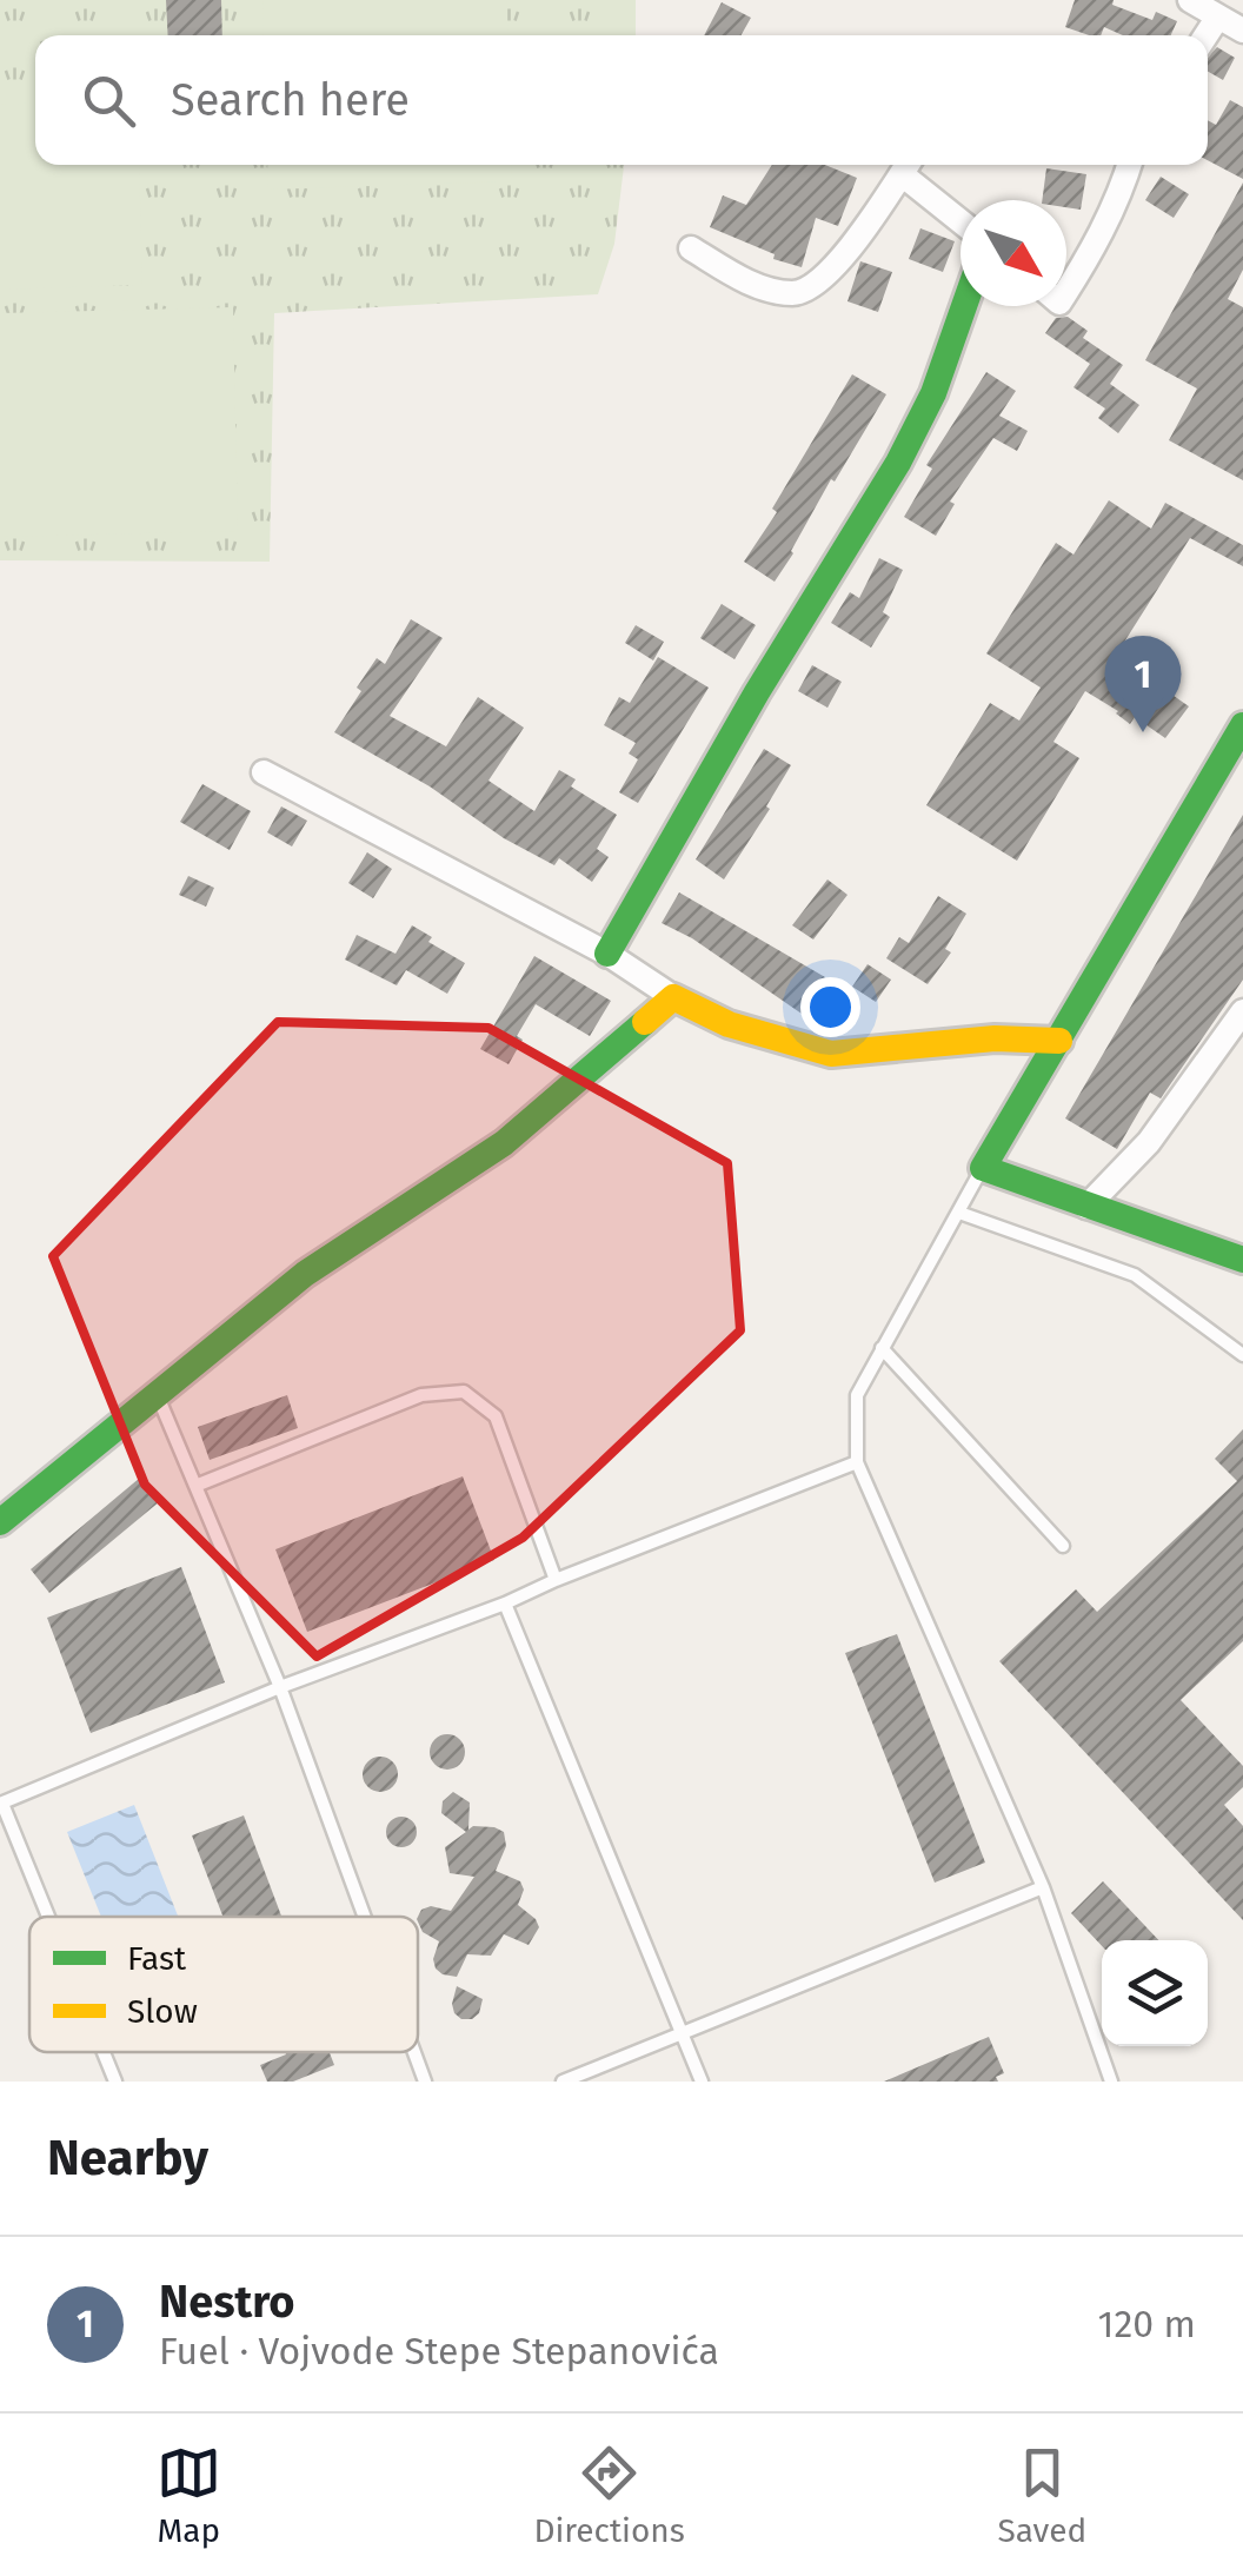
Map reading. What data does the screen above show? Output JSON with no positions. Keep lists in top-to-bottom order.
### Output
{
  "legend": ["Fast", "Slow"],
  "north": "bottom right",
  "page": {
    "search": "Search here",
    "pins": "1",
    "heading": "Nearby",
    "list": [
      {
        "mark": "1",
        "name": "Nestro",
        "note": "Fuel · Vojvode Stepe Stepanovića",
        "value": "120 m"
      }
    ],
    "nav": ["Map", "Directions", "Saved"]
  }
}
